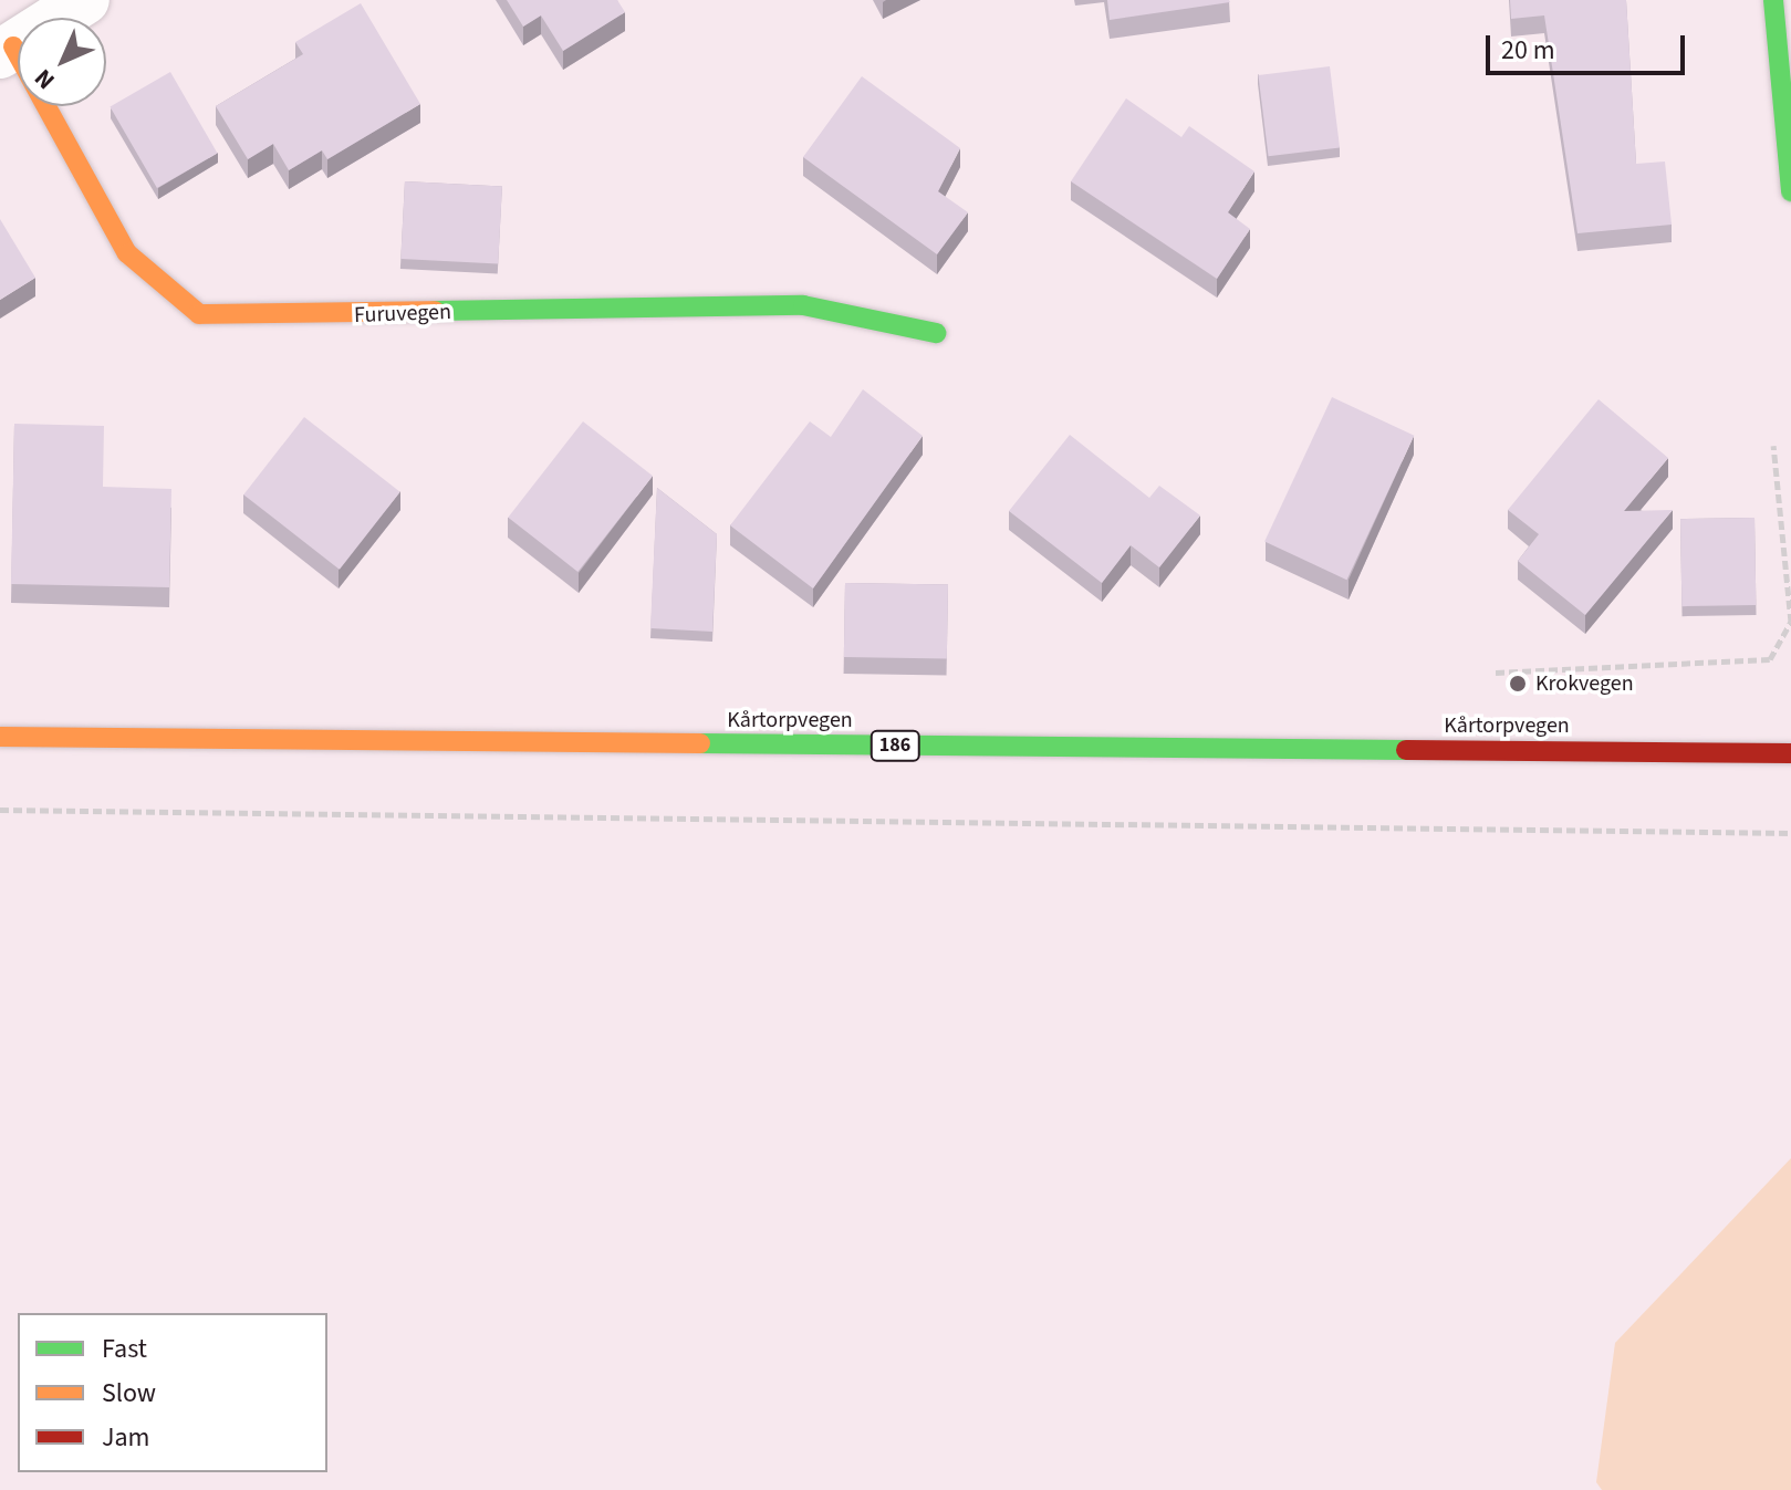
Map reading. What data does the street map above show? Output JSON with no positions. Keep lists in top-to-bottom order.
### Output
{
  "streets": {
    "main road": ["Furuvegen", "Kårtorpvegen", "186"]
  },
  "places": ["Krokvegen"],
  "legend": ["Fast", "Slow", "Jam"],
  "scale_bar": "20 m",
  "north": "bottom left"
}
